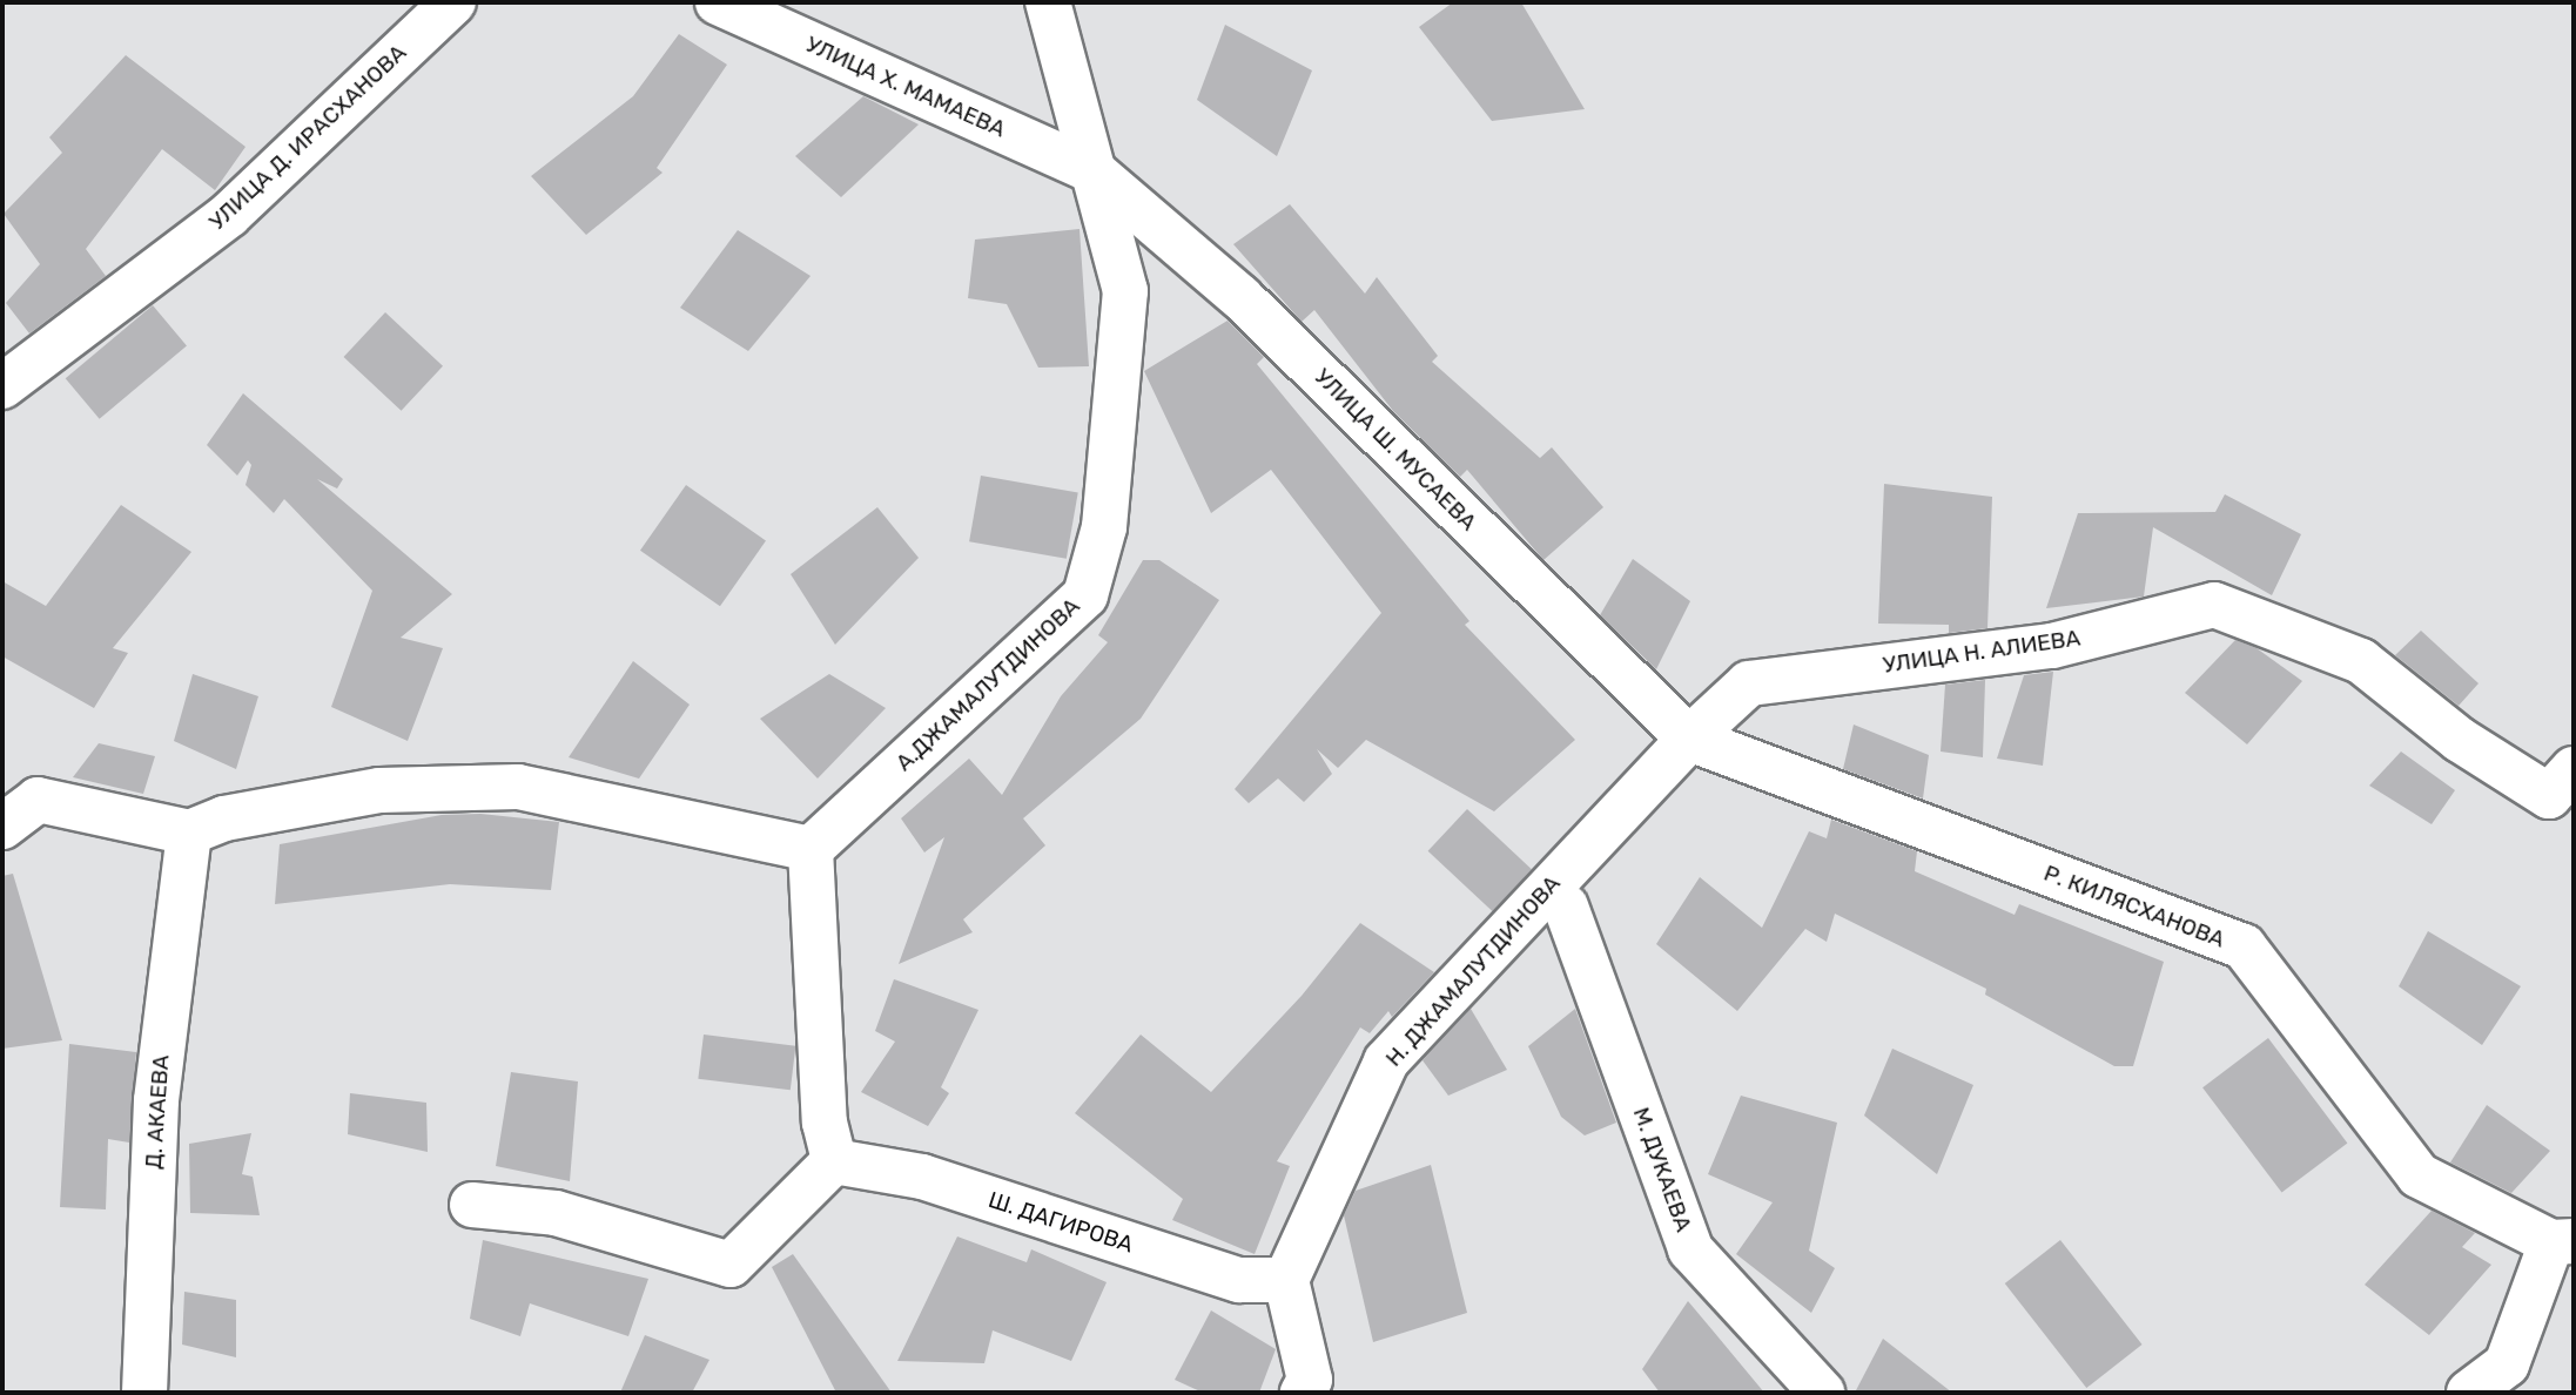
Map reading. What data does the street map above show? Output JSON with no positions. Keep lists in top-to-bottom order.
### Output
{
  "streets": {
    "street": [
      "УЛИЦА Х. МАМАЕВА",
      "УЛИЦА Д. ИРАСХАНОВА",
      "УЛИЦА Ш. МУСАЕВА",
      "УЛИЦА Н. АЛИЕВА",
      "А.ДЖАМАЛУТДИНОВА",
      "Р. КИЛЯСХАНОВА",
      "Н. ДЖАМАЛУТДИНОВА",
      "Д. АКАЕВА",
      "М. ДУКАЕВА",
      "Ш. ДАГИРОВА"
    ]
  },
  "crossings": [
    ["УЛИЦА Х. МАМАЕВА", "УЛИЦА Ш. МУСАЕВА"],
    ["УЛИЦА Х. МАМАЕВА", "А.ДЖАМАЛУТДИНОВА"],
    ["УЛИЦА Ш. МУСАЕВА", "УЛИЦА Н. АЛИЕВА"],
    ["УЛИЦА Ш. МУСАЕВА", "А.ДЖАМАЛУТДИНОВА"],
    ["УЛИЦА Ш. МУСАЕВА", "Р. КИЛЯСХАНОВА"],
    ["УЛИЦА Ш. МУСАЕВА", "Н. ДЖАМАЛУТДИНОВА"],
    ["УЛИЦА Н. АЛИЕВА", "Р. КИЛЯСХАНОВА"],
    ["УЛИЦА Н. АЛИЕВА", "Н. ДЖАМАЛУТДИНОВА"],
    ["Р. КИЛЯСХАНОВА", "Н. ДЖАМАЛУТДИНОВА"],
    ["Н. ДЖАМАЛУТДИНОВА", "Ш. ДАГИРОВА"]
  ]
}
